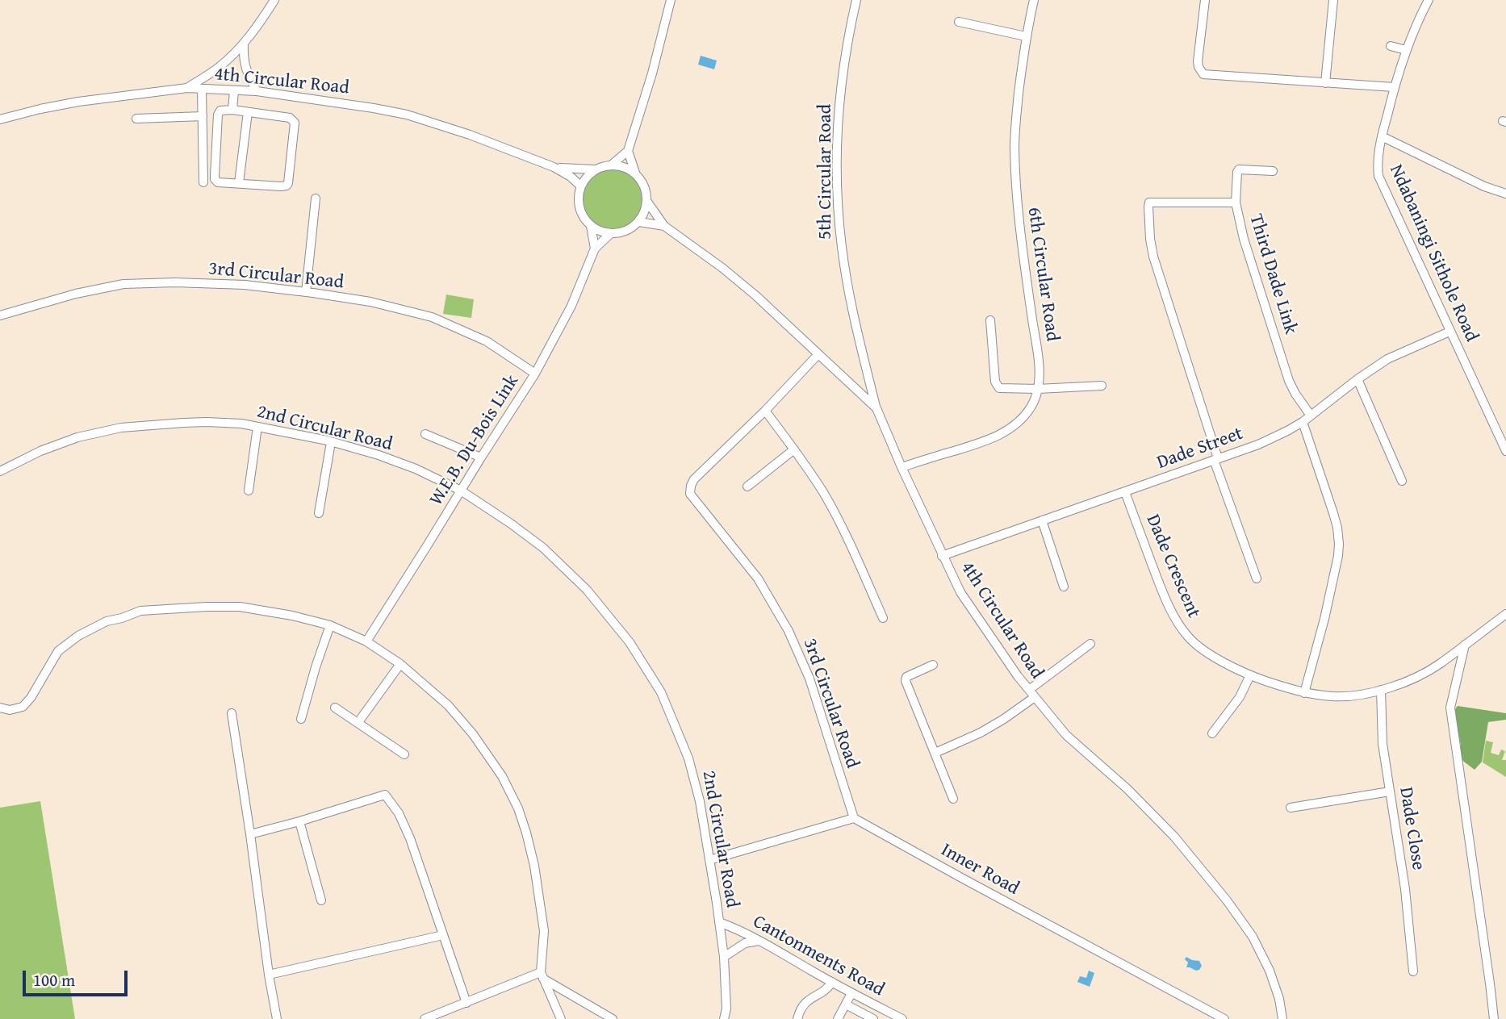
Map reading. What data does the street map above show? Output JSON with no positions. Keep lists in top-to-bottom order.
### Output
{
  "streets": {
    "street": [
      "4th Circular Road",
      "5th Circular Road",
      "Ndabaningi Sithole Road",
      "6th Circular Road",
      "Third Dade Link",
      "3rd Circular Road",
      "2nd Circular Road",
      "W.E.B. Du-Bois Link",
      "Dade Street",
      "Dade Crescent",
      "Dade Close",
      "Inner Road",
      "Cantonments Road"
    ]
  },
  "crossings": [
    ["4th Circular Road", "5th Circular Road"],
    ["4th Circular Road", "6th Circular Road"],
    ["4th Circular Road", "W.E.B. Du-Bois Link"],
    ["4th Circular Road", "Dade Street"],
    ["Ndabaningi Sithole Road", "Dade Street"],
    ["Third Dade Link", "Dade Street"],
    ["3rd Circular Road", "W.E.B. Du-Bois Link"],
    ["3rd Circular Road", "Inner Road"],
    ["2nd Circular Road", "W.E.B. Du-Bois Link"],
    ["2nd Circular Road", "Cantonments Road"],
    ["Dade Street", "Dade Crescent"],
    ["Dade Crescent", "Dade Close"]
  ],
  "scale_bar": "100 m"
}
